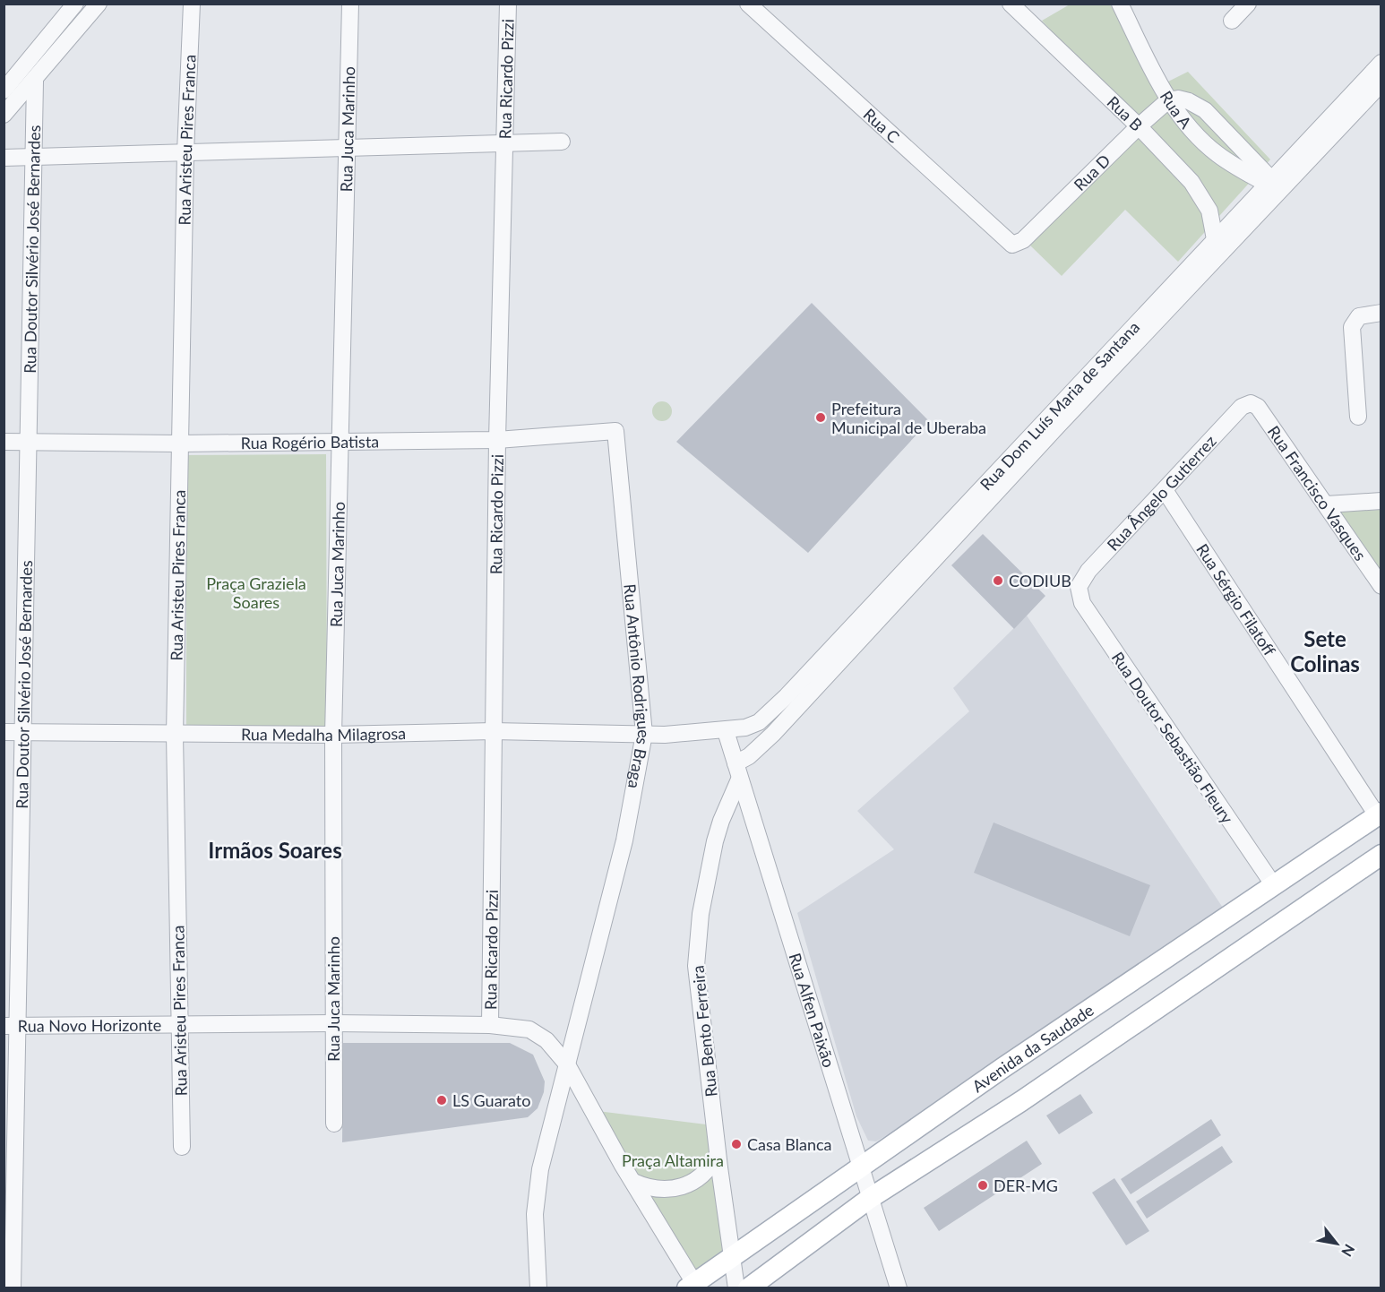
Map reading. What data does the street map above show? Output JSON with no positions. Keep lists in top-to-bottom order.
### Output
{
  "streets": {
    "main road": ["Avenida da Saudade"],
    "street": [
      "Rua Ricardo Pizzi",
      "Rua A",
      "Rua B",
      "Rua C",
      "Rua Juca Marinho",
      "Rua Aristeu Pires Franca",
      "Rua D",
      "Rua Doutor Silvério José Bernardes",
      "Rua Dom Luís Maria de Santana",
      "Rua Rogério Batista",
      "Rua Ângelo Gutierrez",
      "Rua Francisco Vasques",
      "Rua Sérgio Filatoff",
      "Rua Antônio Rodrigues Braga",
      "Rua Medalha Milagrosa",
      "Rua Doutor Sebastião Fleury",
      "Rua Alfen Paixão",
      "Rua Novo Horizonte",
      "Rua Bento Ferreira"
    ]
  },
  "crossings": [
    ["Rua Ricardo Pizzi", "Rua Rogério Batista"],
    ["Rua Ricardo Pizzi", "Rua Medalha Milagrosa"],
    ["Rua Ricardo Pizzi", "Rua Novo Horizonte"],
    ["Rua A", "Rua D"],
    ["Rua A", "Rua Dom Luís Maria de Santana"],
    ["Rua B", "Rua D"],
    ["Rua B", "Rua Dom Luís Maria de Santana"],
    ["Rua C", "Rua D"],
    ["Rua Juca Marinho", "Rua Rogério Batista"],
    ["Rua Juca Marinho", "Rua Medalha Milagrosa"],
    ["Rua Juca Marinho", "Rua Novo Horizonte"],
    ["Rua Aristeu Pires Franca", "Rua Rogério Batista"],
    ["Rua Aristeu Pires Franca", "Rua Medalha Milagrosa"],
    ["Rua Aristeu Pires Franca", "Rua Novo Horizonte"],
    ["Rua Doutor Silvério José Bernardes", "Rua Rogério Batista"],
    ["Rua Doutor Silvério José Bernardes", "Rua Medalha Milagrosa"],
    ["Rua Doutor Silvério José Bernardes", "Rua Novo Horizonte"],
    ["Rua Dom Luís Maria de Santana", "Rua Antônio Rodrigues Braga"],
    ["Rua Dom Luís Maria de Santana", "Rua Medalha Milagrosa"],
    ["Rua Dom Luís Maria de Santana", "Rua Alfen Paixão"],
    ["Rua Rogério Batista", "Rua Antônio Rodrigues Braga"],
    ["Rua Ângelo Gutierrez", "Rua Francisco Vasques"],
    ["Rua Ângelo Gutierrez", "Rua Sérgio Filatoff"],
    ["Rua Ângelo Gutierrez", "Rua Doutor Sebastião Fleury"],
    ["Rua Sérgio Filatoff", "Avenida da Saudade"],
    ["Rua Antônio Rodrigues Braga", "Rua Medalha Milagrosa"],
    ["Rua Antônio Rodrigues Braga", "Rua Novo Horizonte"],
    ["Rua Doutor Sebastião Fleury", "Avenida da Saudade"],
    ["Rua Alfen Paixão", "Rua Bento Ferreira"],
    ["Rua Alfen Paixão", "Avenida da Saudade"],
    ["Rua Bento Ferreira", "Avenida da Saudade"]
  ],
  "districts": ["Sete Colinas", "Irmãos Soares"],
  "parks": ["Praça Graziela Soares", "Praça Altamira"],
  "places": [
    "Prefeitura Municipal de Uberaba",
    "CODIUB",
    "LS Guarato",
    "Casa Blanca",
    "DER-MG"
  ],
  "north": "bottom right"
}
